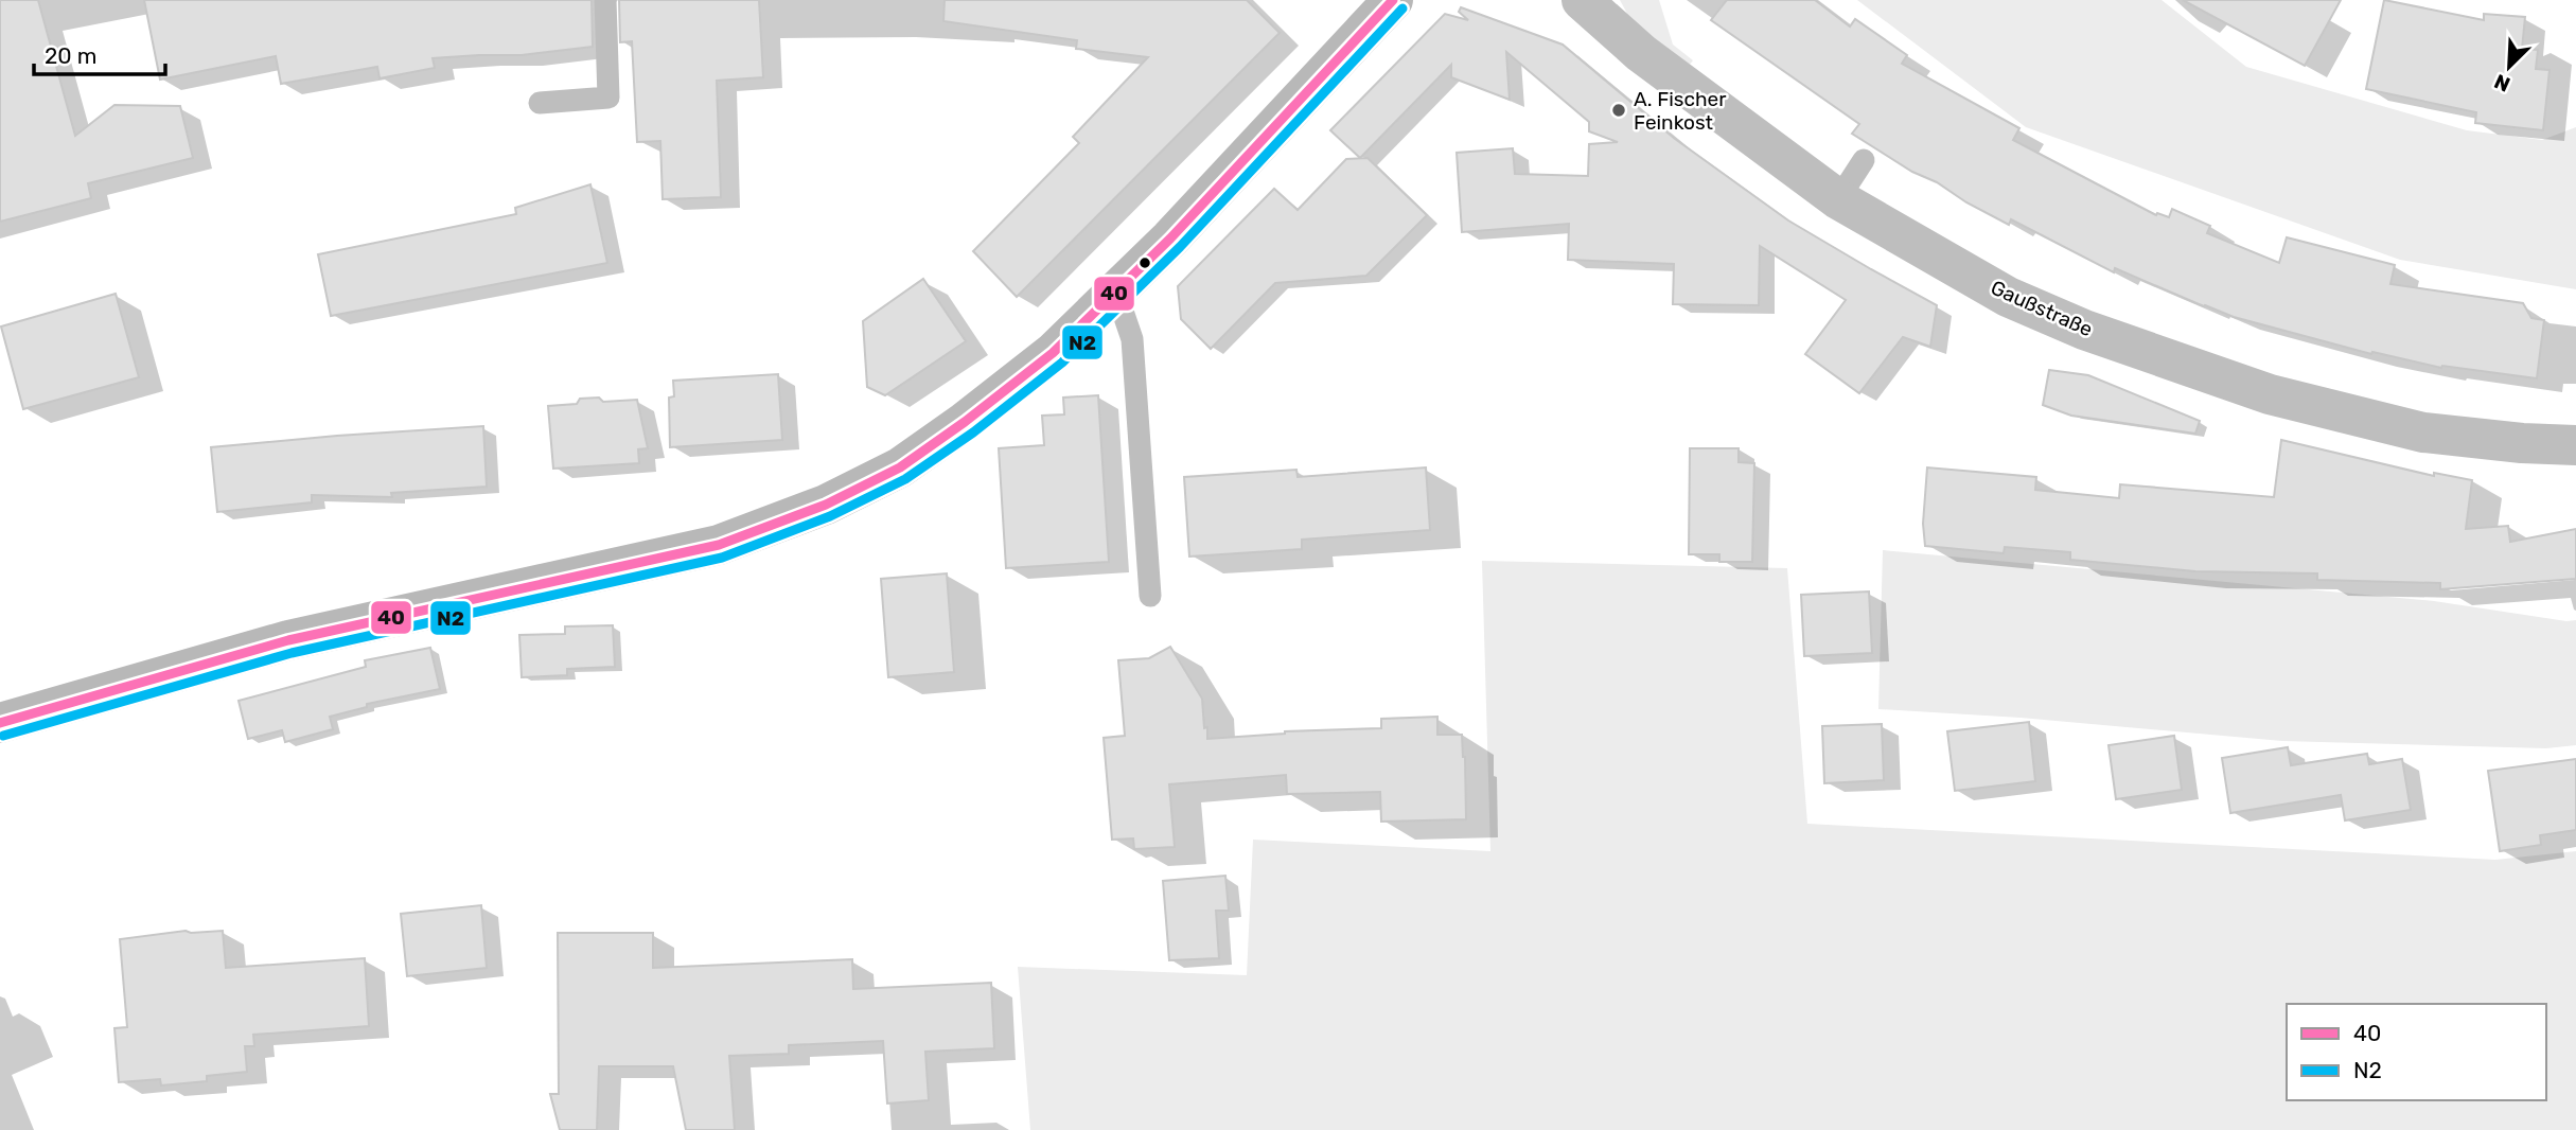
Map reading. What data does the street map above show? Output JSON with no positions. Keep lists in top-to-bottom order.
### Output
{
  "streets": {
    "street": ["Gaußstraße"]
  },
  "places": ["A. Fischer Feinkost"],
  "lines": ["transit line 40", "transit line N2"],
  "legend": ["40", "N2"],
  "scale_bar": "20 m",
  "north": "bottom left"
}
